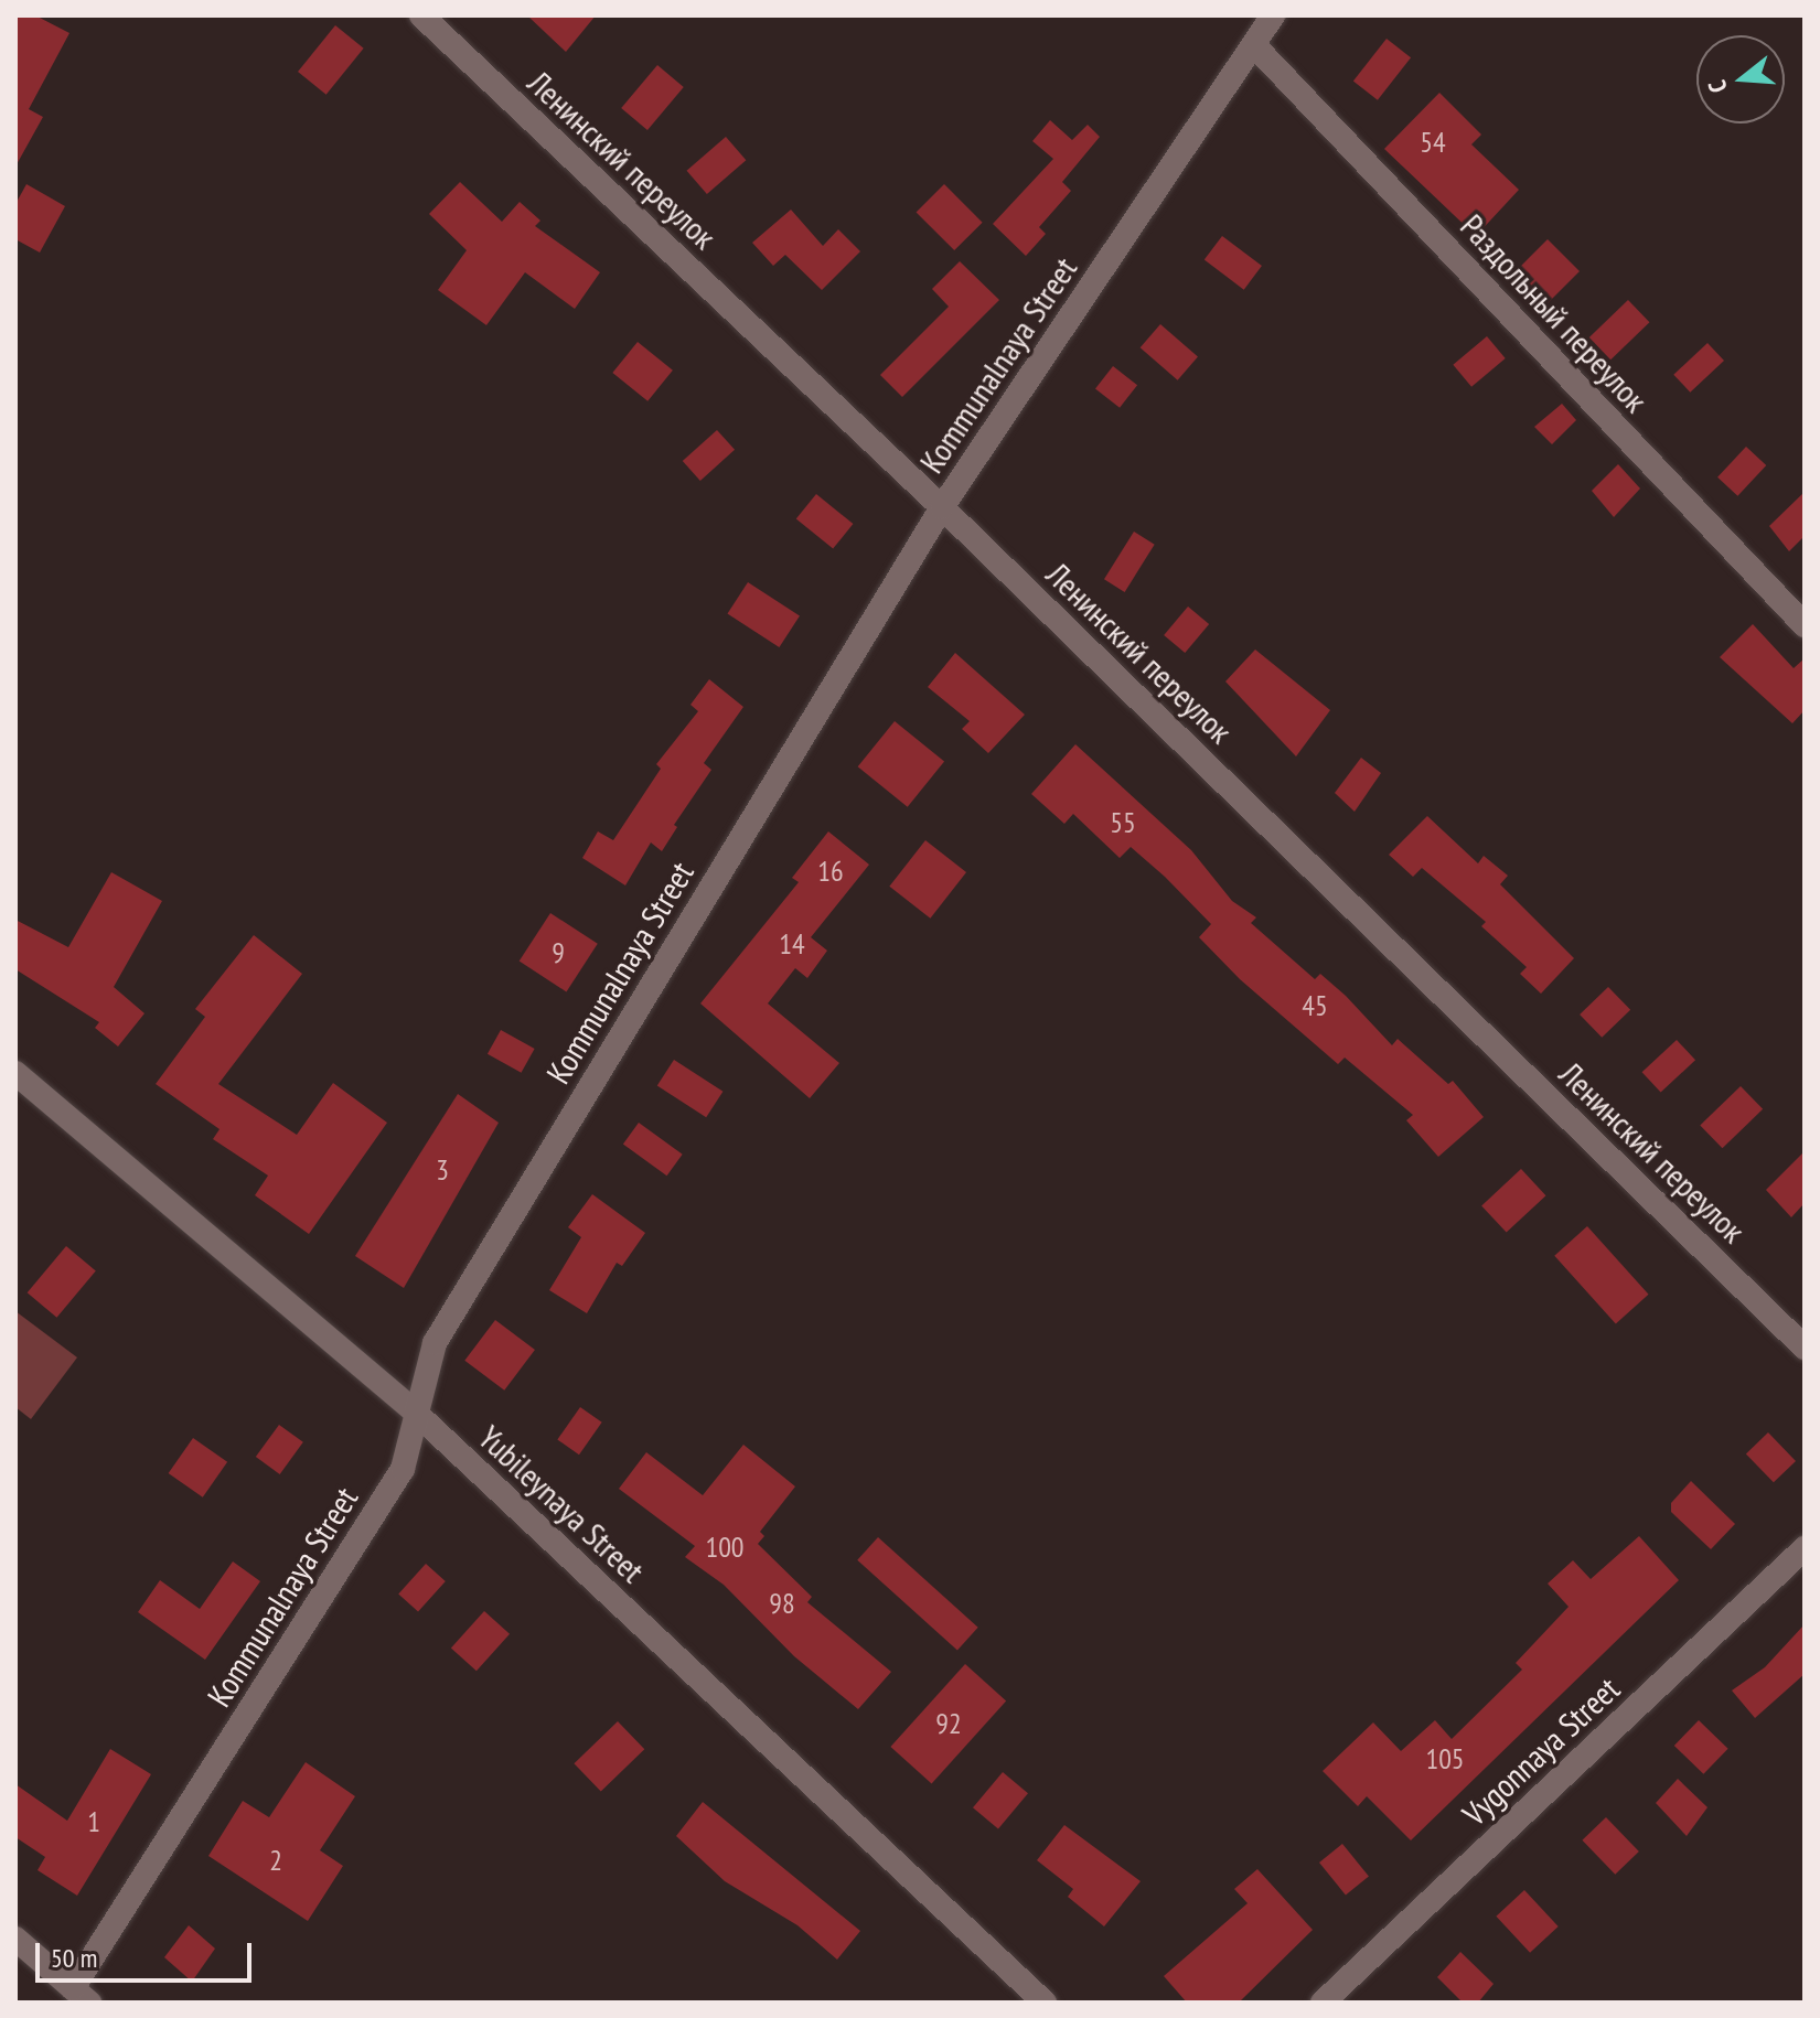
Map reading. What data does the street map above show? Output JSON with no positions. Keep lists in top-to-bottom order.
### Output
{
  "streets": {
    "street": [
      "Ленинский переулок",
      "Раздольный переулок",
      "Kommunalnaya Street",
      "Yubileynaya Street",
      "Vygonnaya Street"
    ]
  },
  "crossings": [
    ["Ленинский переулок", "Kommunalnaya Street"],
    ["Раздольный переулок", "Kommunalnaya Street"],
    ["Kommunalnaya Street", "Yubileynaya Street"]
  ],
  "house_numbers": [
    "54",
    "55",
    "16",
    "14",
    "9",
    "45",
    "3",
    "100",
    "98",
    "92",
    "105",
    "1",
    "2"
  ],
  "scale_bar": "50 m",
  "north": "left"
}
